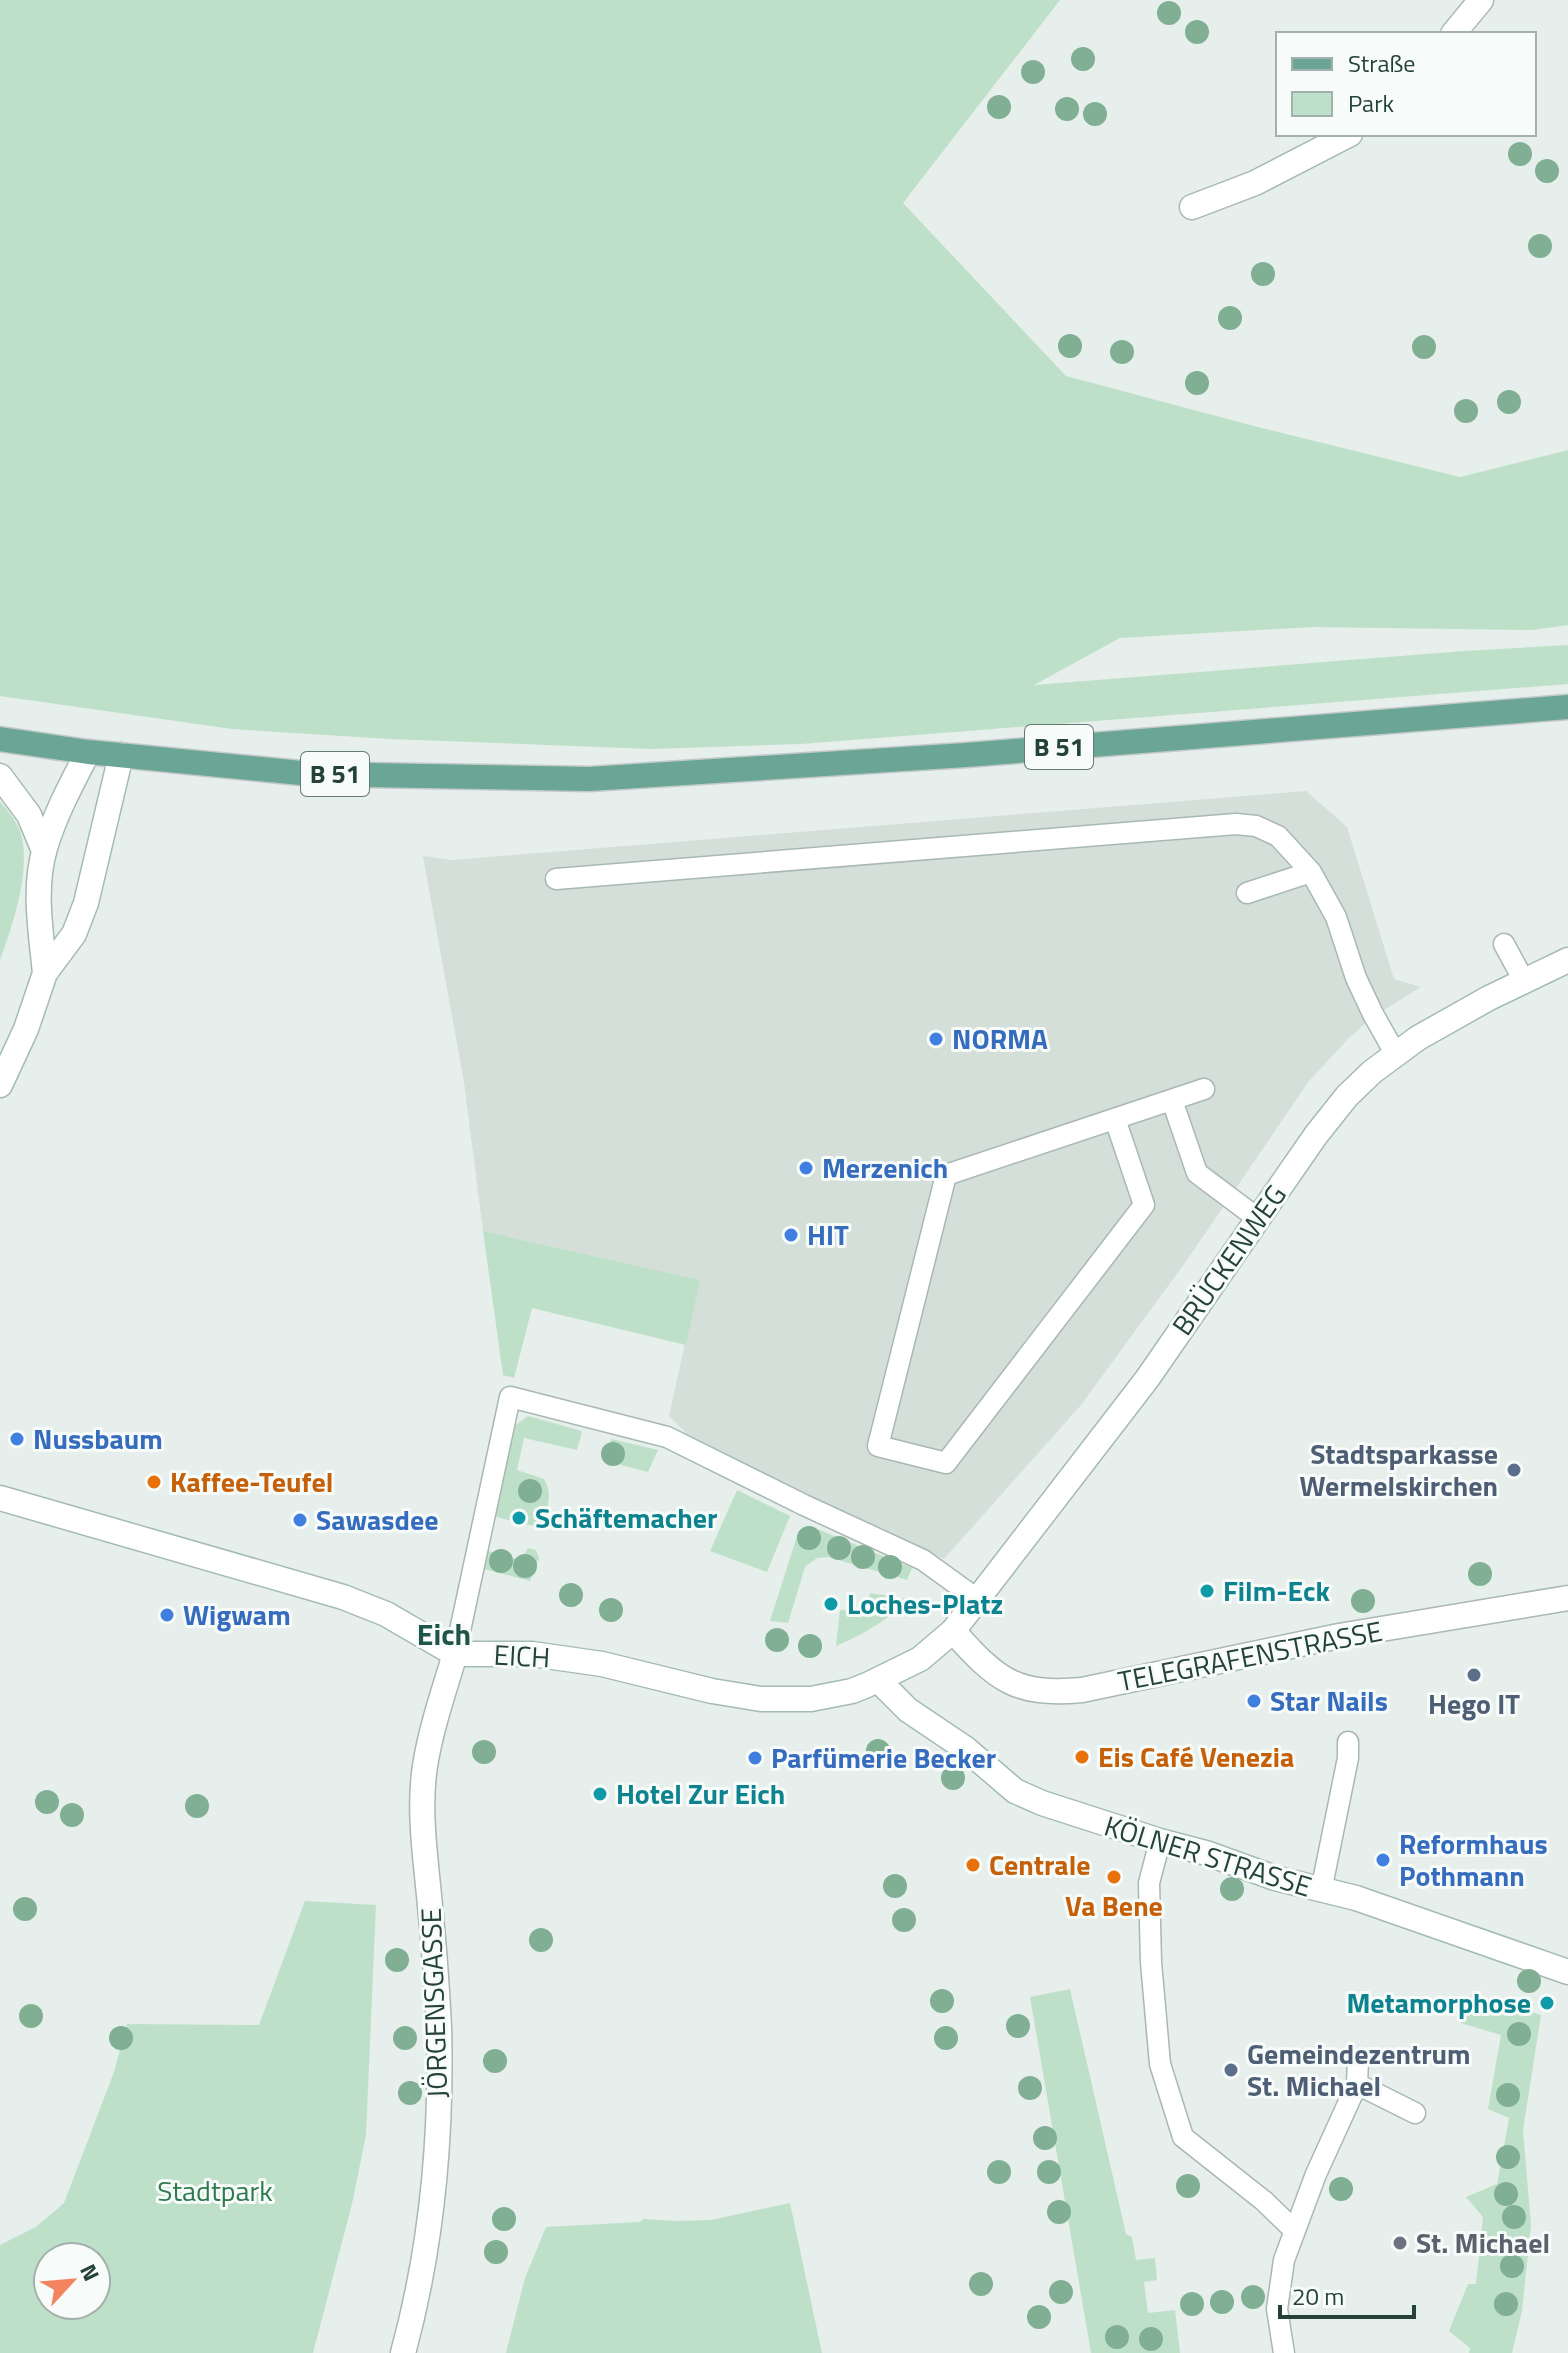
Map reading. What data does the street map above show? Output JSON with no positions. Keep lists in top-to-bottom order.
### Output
{
  "streets": {
    "main road": ["B 51"],
    "street": [
      "BRÜCKENWEG",
      "EICH",
      "TELEGRAFENSTRASSE",
      "KÖLNER STRASSE",
      "JÖRGENSGASSE"
    ]
  },
  "crossings": [
    ["BRÜCKENWEG", "EICH"],
    ["BRÜCKENWEG", "TELEGRAFENSTRASSE"],
    ["EICH", "TELEGRAFENSTRASSE"],
    ["EICH", "KÖLNER STRASSE"],
    ["EICH", "JÖRGENSGASSE"]
  ],
  "districts": ["Eich"],
  "parks": ["Stadtpark"],
  "places": [
    "NORMA",
    "Merzenich",
    "HIT",
    "Nussbaum",
    "Stadtsparkasse Wermelskirchen",
    "Kaffee-Teufel",
    "Schäftemacher",
    "Sawasdee",
    "Film-Eck",
    "Loches-Platz",
    "Wigwam",
    "Hego IT",
    "Star Nails",
    "Eis Café Venezia",
    "Parfümerie Becker",
    "Hotel Zur Eich",
    "Reformhaus Pothmann",
    "Centrale",
    "Va Bene",
    "Metamorphose",
    "Gemeindezentrum St. Michael",
    "St. Michael"
  ],
  "legend": ["Straße", "Park"],
  "scale_bar": "20 m",
  "north": "top right"
}
